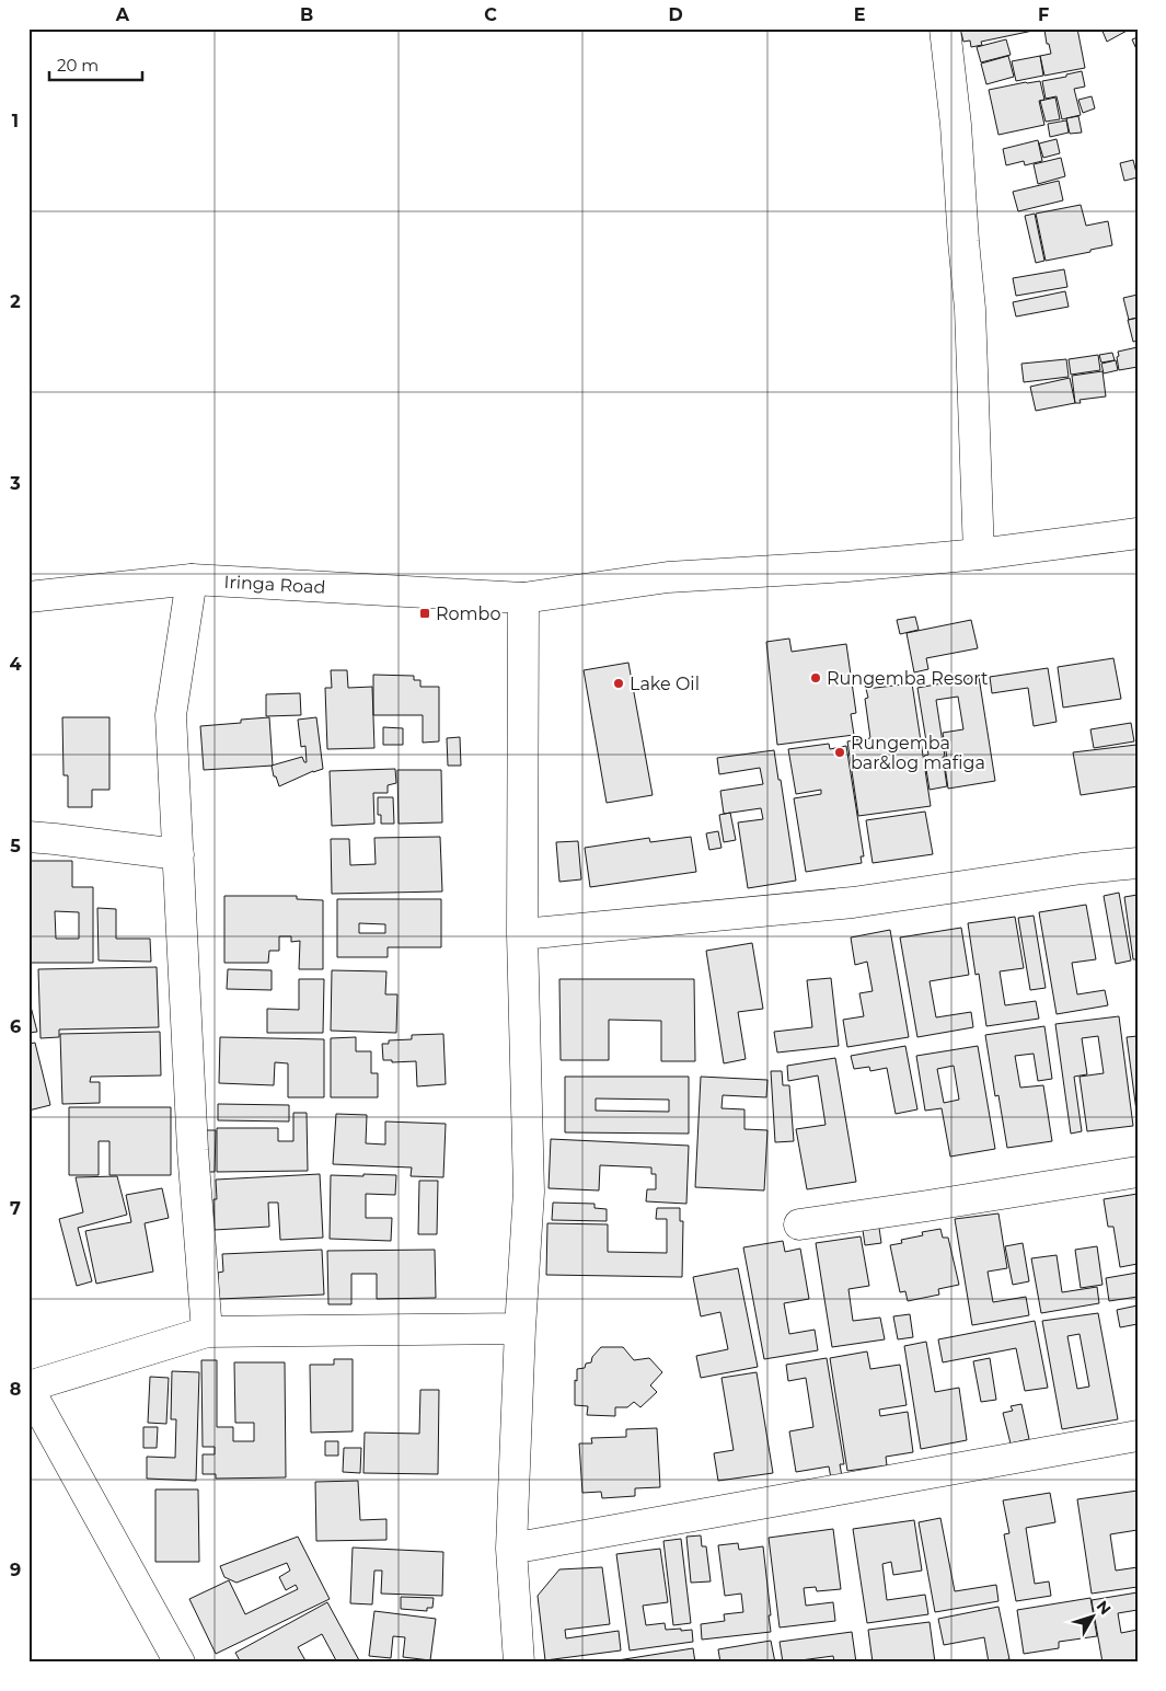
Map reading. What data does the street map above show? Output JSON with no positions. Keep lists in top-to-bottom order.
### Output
{
  "streets": {
    "main road": ["Iringa Road"]
  },
  "places": {
    "transit": ["Rombo"],
    "other": ["Rungemba Resort", "Lake Oil", "Rungemba bar&log mafiga"]
  },
  "scale_bar": "20 m",
  "north": "top right",
  "grid": {
    "columns": [
      "A",
      "B",
      "C",
      "D",
      "E",
      "F"
    ],
    "rows": [
      "1",
      "2",
      "3",
      "4",
      "5",
      "6",
      "7",
      "8",
      "9"
    ]
  }
}
